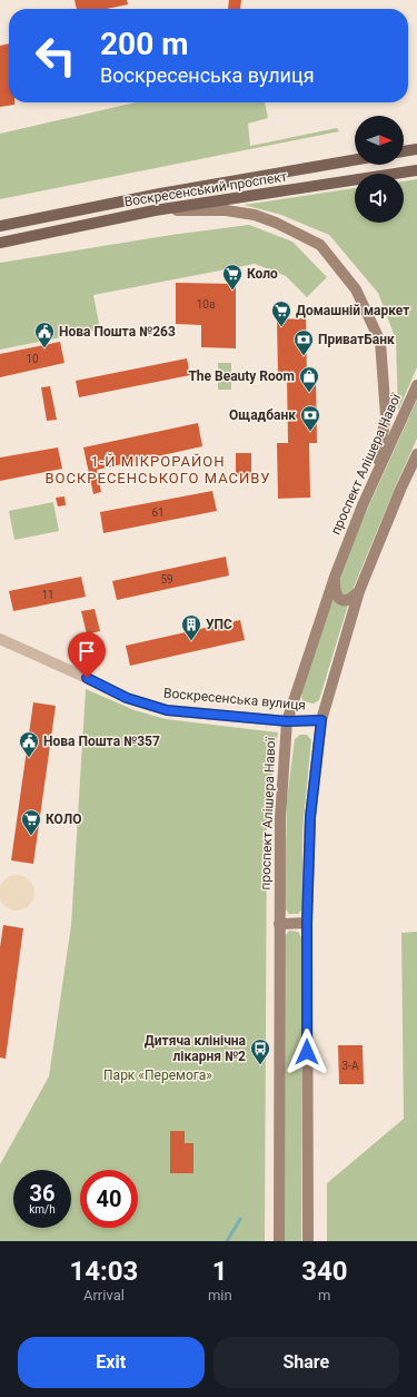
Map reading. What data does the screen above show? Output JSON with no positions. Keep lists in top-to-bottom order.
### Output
{
  "streets": {
    "main road": ["Воскресенський проспект"],
    "street": ["проспект Алішера Навої", "Воскресенська вулиця"]
  },
  "crossings": [
    ["проспект Алішера Навої", "Воскресенська вулиця"]
  ],
  "districts": ["1-Й МІКРОРАЙОН ВОСКРЕСЕНСЬКОГО МАСИВУ"],
  "parks": ["Парк «Перемога»"],
  "places": {
    "supermarket": ["Коло", "Домашній маркет", "КОЛО"],
    "public building": ["Нова Пошта №263", "Нова Пошта №357"],
    "bank": ["ПриватБанк", "Ощадбанк"],
    "shop": ["The Beauty Room"],
    "building": ["УПС"],
    "bus stop": ["Дитяча клінічна лікарня №2"]
  },
  "house_numbers": [
    "10а",
    "10",
    "61",
    "59",
    "11",
    "3-А"
  ],
  "north": "right",
  "page": {
    "turn": ["200 m", "Воскресенська вулиця"],
    "speed": "36 km/h",
    "limit": "40",
    "eta": [
      "14:03",
      "Arrival",
      "1",
      "min",
      "340",
      "m"
    ],
    "buttons": ["Exit", "Share"]
  }
}
